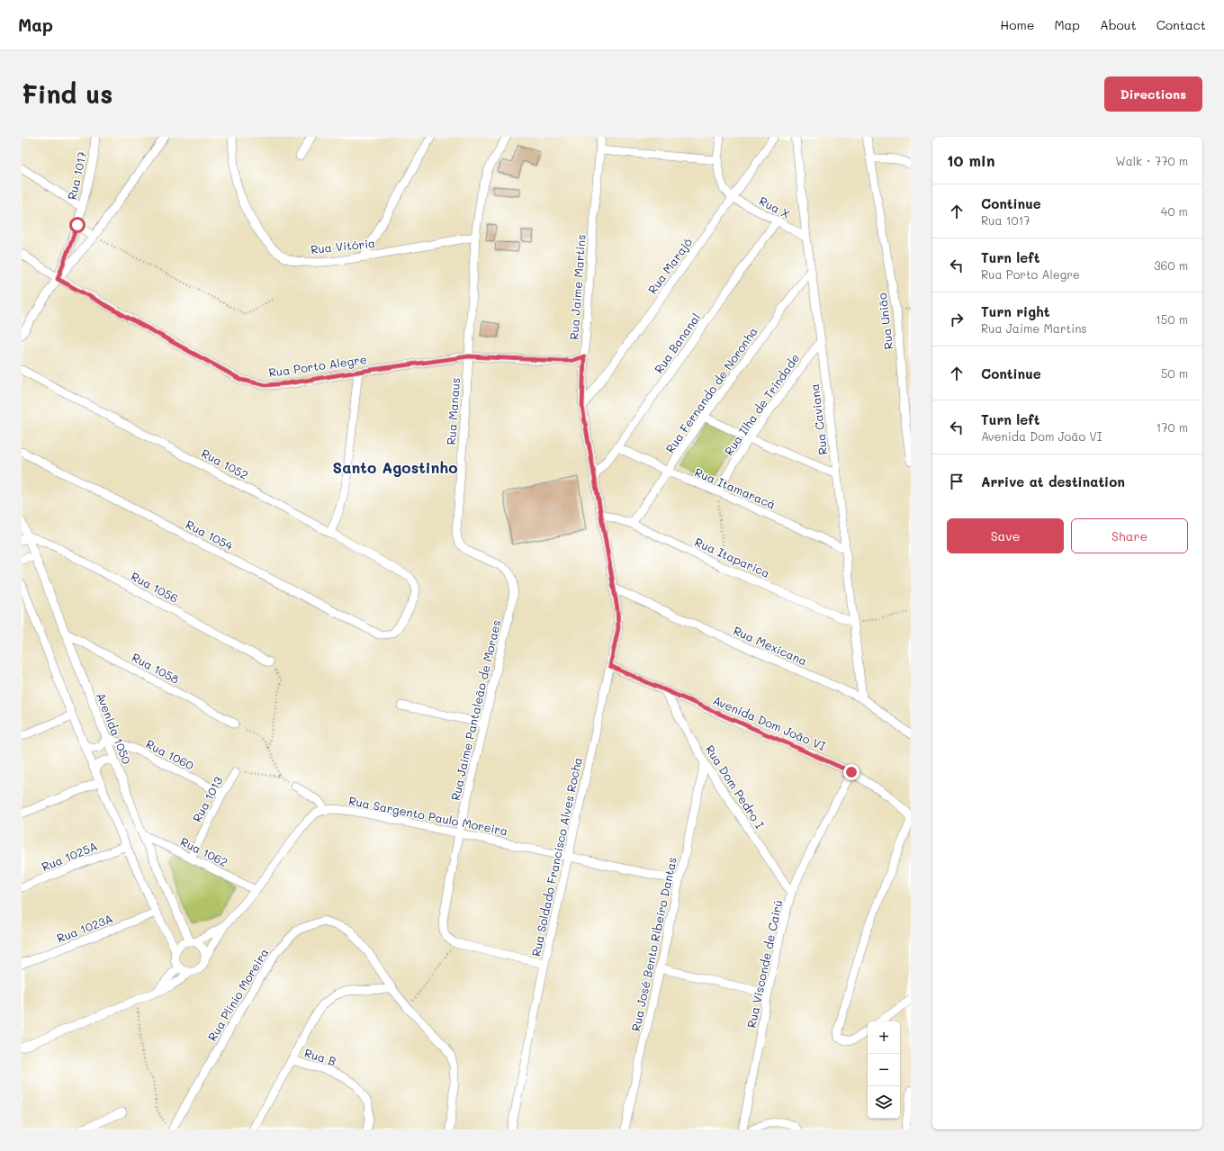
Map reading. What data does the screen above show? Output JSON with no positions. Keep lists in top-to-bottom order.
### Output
{
  "streets": {
    "street": [
      "Rua 1017",
      "Rua X",
      "Rua Vitória",
      "Rua Marajó",
      "Rua Jaime Martins",
      "Rua União",
      "Rua Bananal",
      "Rua Porto Alegre",
      "Rua Fernando de Noronha",
      "Rua Ilha de Trindade",
      "Rua Manaus",
      "Rua Caviana",
      "Rua 1052",
      "Rua Itamaracá",
      "Rua 1054",
      "Rua Itaparica",
      "Rua 1056",
      "Rua Mexicana",
      "Rua 1058",
      "Rua Jaime Pantaleão de Moraes",
      "Avenida Dom João VI",
      "Avenida 1050",
      "Rua 1060",
      "Rua Dom Pedro I",
      "Rua 1013",
      "Rua Sargento Paulo Moreira",
      "Rua 1062",
      "Rua 1025A",
      "Rua Soldado Francisco Alves Rocha",
      "Rua 1023A",
      "Rua José Bento Ribeiro Dantas",
      "Rua Visconde de Cairú",
      "Rua Plínio Moreira",
      "Rua B"
    ]
  },
  "crossings": [
    ["Rua 1017", "Rua Porto Alegre"],
    ["Rua X", "Rua Marajó"],
    ["Rua X", "Rua Bananal"],
    ["Rua X", "Rua Caviana"],
    ["Rua Vitória", "Rua Manaus"],
    ["Rua Marajó", "Rua Jaime Martins"],
    ["Rua Jaime Martins", "Rua Bananal"],
    ["Rua Jaime Martins", "Rua Porto Alegre"],
    ["Rua Jaime Martins", "Rua Itaparica"],
    ["Rua Jaime Martins", "Rua Mexicana"],
    ["Rua Jaime Martins", "Rua Soldado Francisco Alves Rocha"],
    ["Rua Bananal", "Rua Itamaracá"],
    ["Rua Porto Alegre", "Rua Manaus"],
    ["Rua Fernando de Noronha", "Rua Caviana"],
    ["Rua Fernando de Noronha", "Rua Itamaracá"],
    ["Rua Fernando de Noronha", "Rua Itaparica"],
    ["Rua Ilha de Trindade", "Rua Caviana"],
    ["Rua Ilha de Trindade", "Rua Itamaracá"],
    ["Rua Manaus", "Rua Jaime Pantaleão de Moraes"],
    ["Rua Caviana", "Rua Itamaracá"],
    ["Rua Caviana", "Rua Itaparica"],
    ["Rua Caviana", "Rua Mexicana"],
    ["Rua 1052", "Rua 1054"],
    ["Rua 1056", "Avenida 1050"],
    ["Rua Mexicana", "Rua Soldado Francisco Alves Rocha"],
    ["Rua 1058", "Avenida 1050"],
    ["Rua Jaime Pantaleão de Moraes", "Rua Sargento Paulo Moreira"],
    ["Avenida Dom João VI", "Rua Dom Pedro I"],
    ["Avenida Dom João VI", "Rua Soldado Francisco Alves Rocha"],
    ["Avenida Dom João VI", "Rua Visconde de Cairú"],
    ["Avenida 1050", "Rua 1060"],
    ["Avenida 1050", "Rua Sargento Paulo Moreira"],
    ["Avenida 1050", "Rua 1062"],
    ["Rua 1060", "Rua 1013"],
    ["Rua Dom Pedro I", "Rua José Bento Ribeiro Dantas"],
    ["Rua Dom Pedro I", "Rua Visconde de Cairú"],
    ["Rua 1013", "Rua 1062"],
    ["Rua Sargento Paulo Moreira", "Rua 1062"],
    ["Rua Sargento Paulo Moreira", "Rua Soldado Francisco Alves Rocha"],
    ["Rua Sargento Paulo Moreira", "Rua José Bento Ribeiro Dantas"]
  ],
  "districts": ["Santo Agostinho"],
  "page": {
    "header": "Map",
    "nav": [
      "Home",
      "Map",
      "About",
      "Contact"
    ],
    "buttons": [
      "Directions",
      ["Save", "Share"]
    ],
    "title": "Find us",
    "heading": ["10 min", "Walk · 770 m"],
    "list": [
      ["Continue", "Rua 1017", "40 m"],
      ["Turn left", "Rua Porto Alegre", "360 m"],
      ["Turn right", "Rua Jaime Martins", "150 m"],
      ["Continue", "50 m"],
      ["Turn left", "Avenida Dom João VI", "170 m"],
      "Arrive at destination"
    ],
    "map_buttons": ["+", "−"]
  }
}
